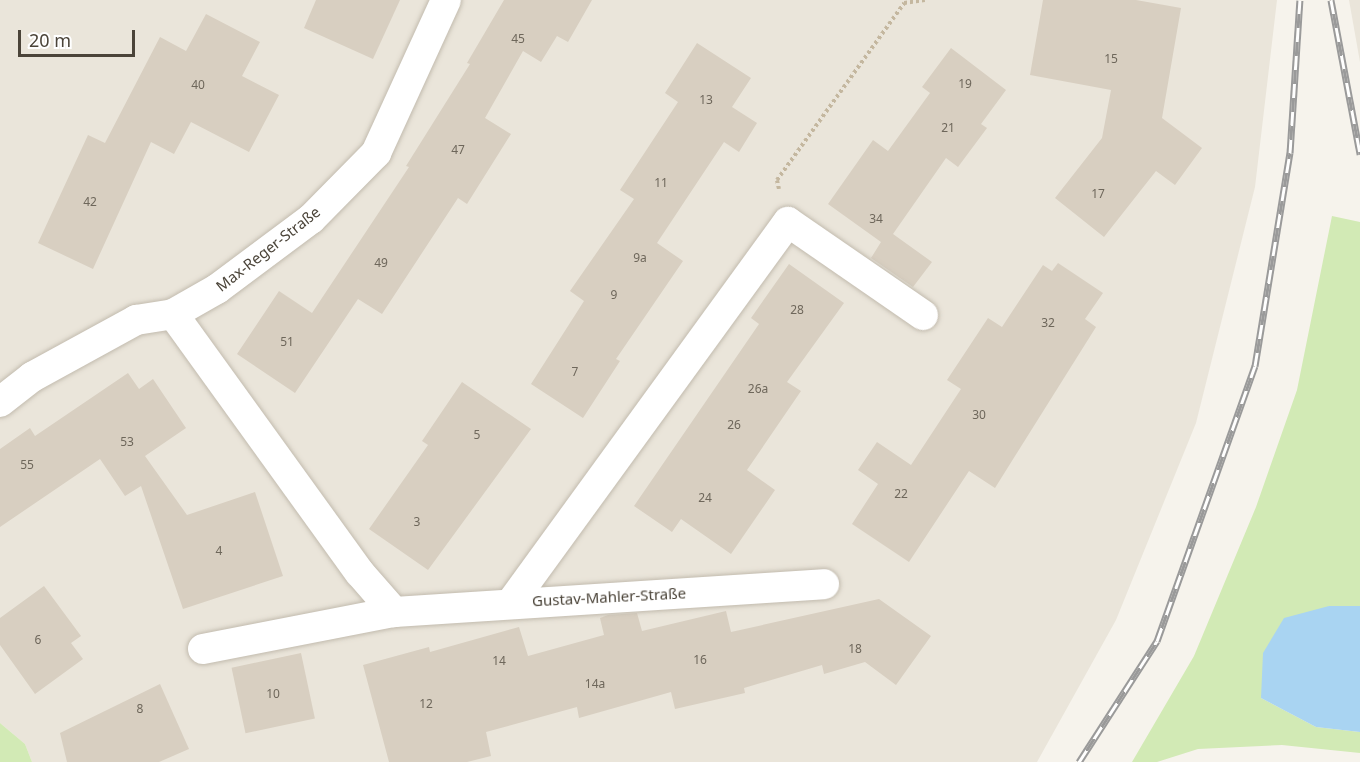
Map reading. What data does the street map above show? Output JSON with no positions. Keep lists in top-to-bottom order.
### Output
{
  "streets": {
    "street": ["Max-Reger-Straße", "Gustav-Mahler-Straße"]
  },
  "house_numbers": [
    "45",
    "15",
    "19",
    "40",
    "13",
    "21",
    "47",
    "11",
    "17",
    "42",
    "34",
    "9a",
    "49",
    "9",
    "28",
    "32",
    "51",
    "7",
    "26a",
    "30",
    "26",
    "5",
    "53",
    "55",
    "22",
    "24",
    "3",
    "4",
    "6",
    "18",
    "16",
    "14",
    "14a",
    "10",
    "12",
    "8"
  ],
  "scale_bar": "20 m"
}
